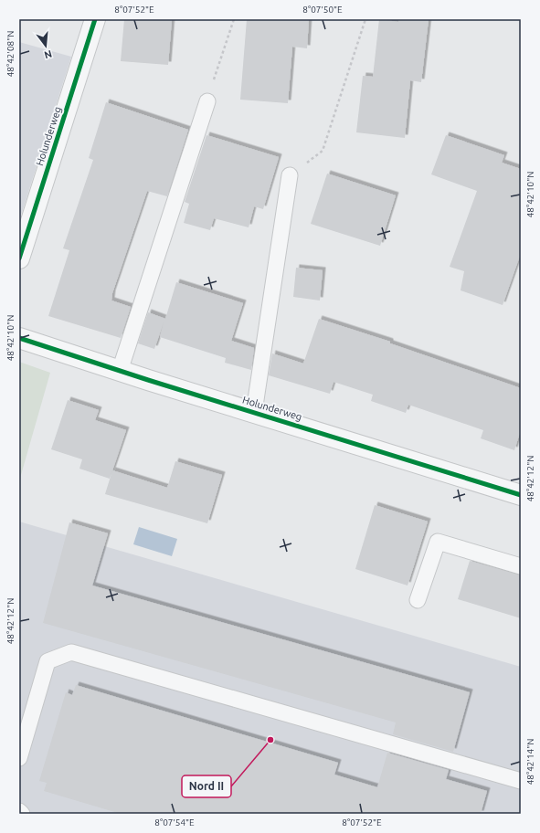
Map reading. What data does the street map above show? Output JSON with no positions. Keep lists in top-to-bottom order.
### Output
{
  "streets": {
    "street": ["Holunderweg"]
  },
  "places": ["Nord II"],
  "north": "bottom",
  "coordinates": [
    "8°07'52\"E",
    "8°07'50\"E",
    "48°42'08\"N",
    "48°42'10\"N",
    "48°42'12\"N",
    "48°42'14\"N",
    "8°07'54\"E"
  ]
}
